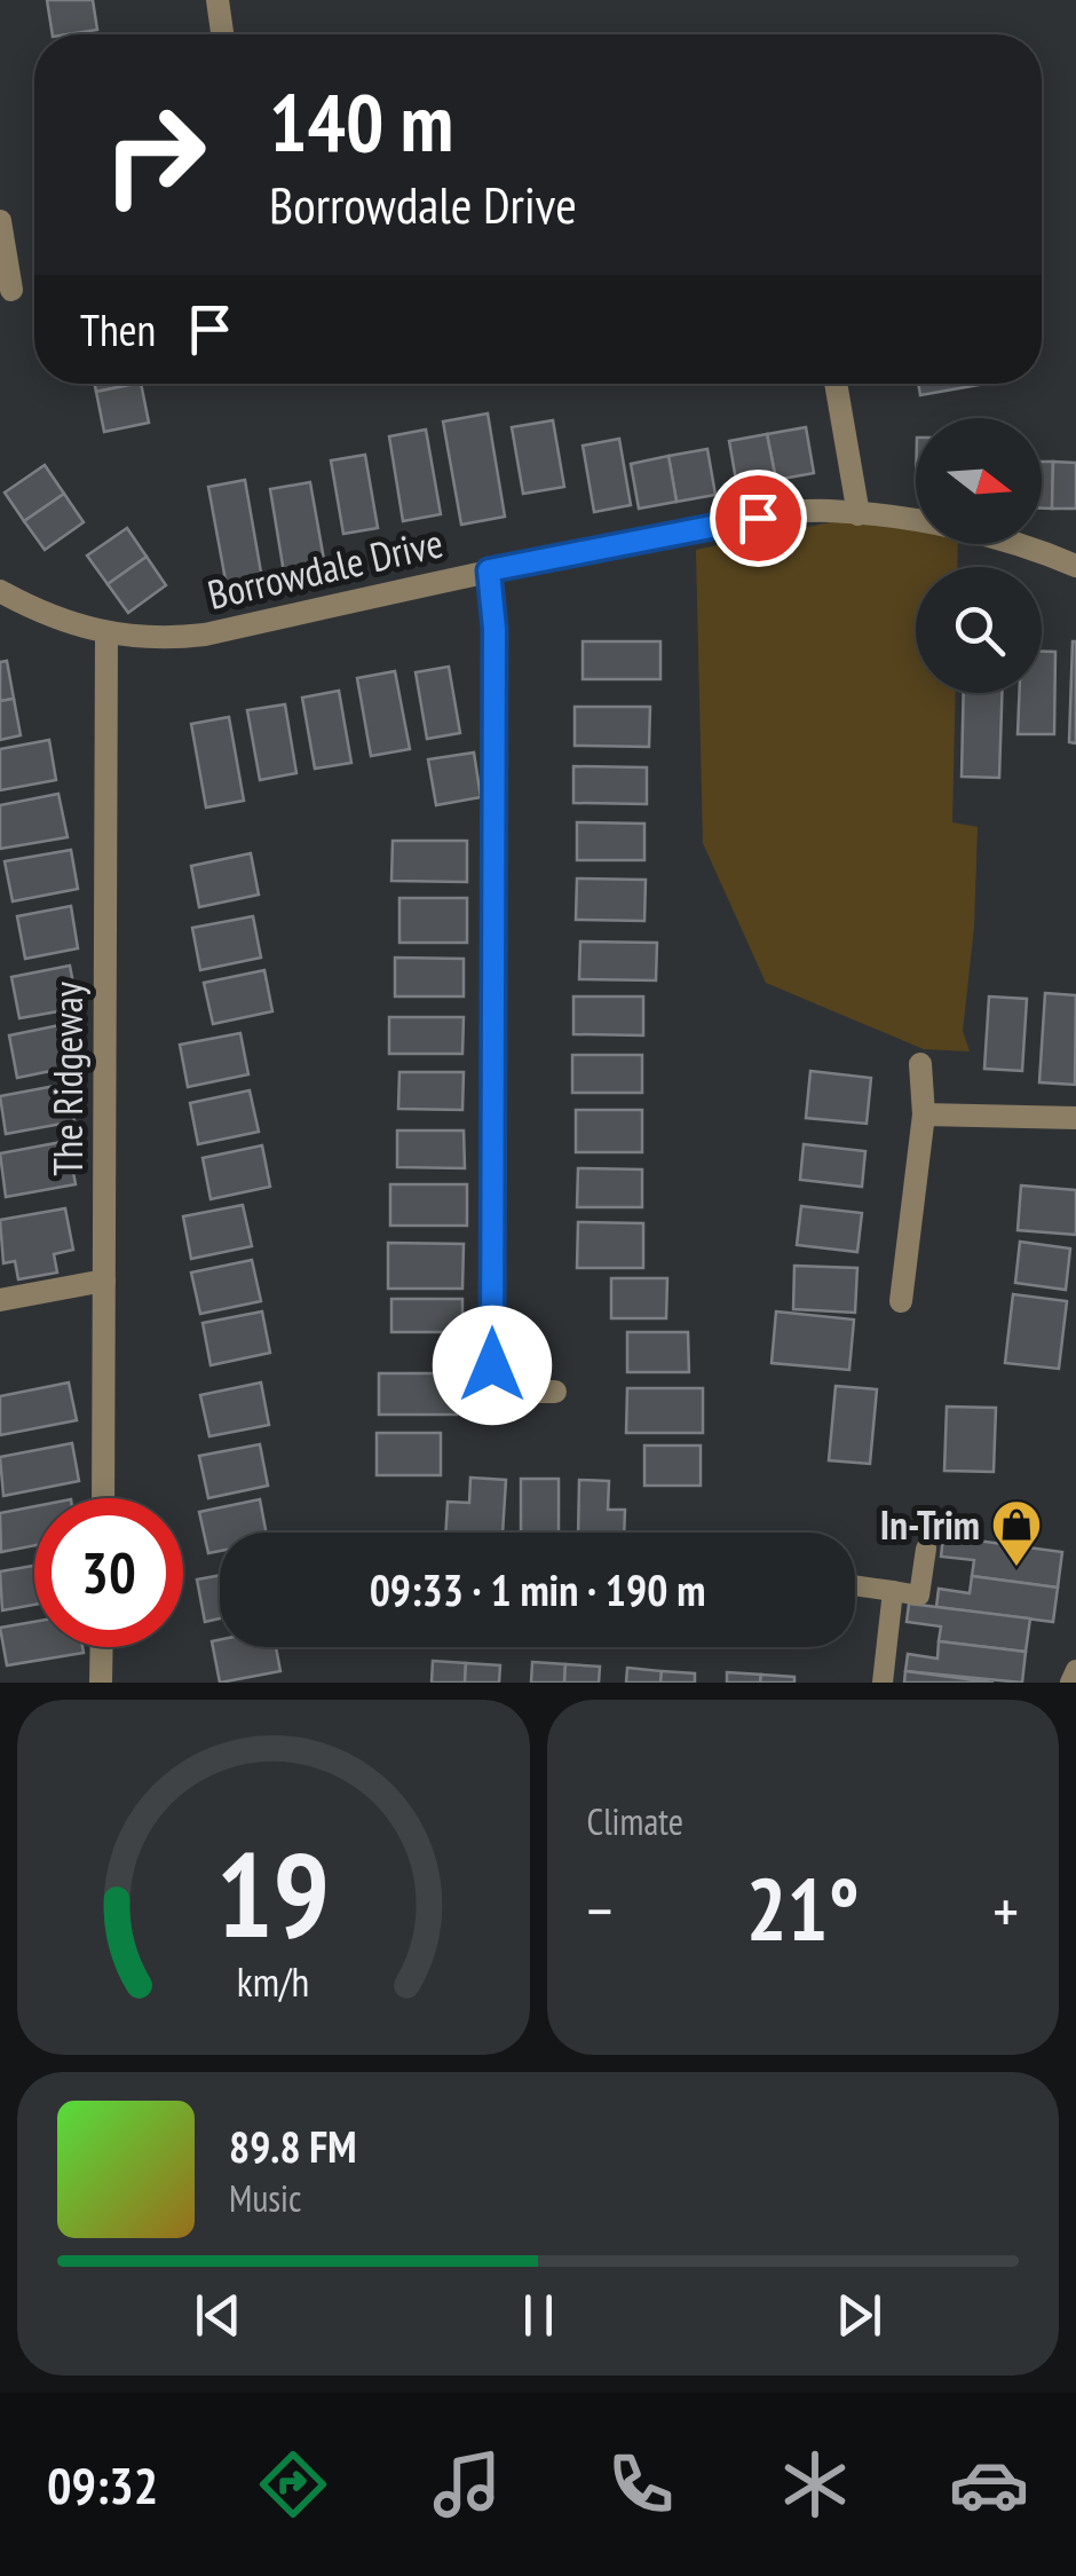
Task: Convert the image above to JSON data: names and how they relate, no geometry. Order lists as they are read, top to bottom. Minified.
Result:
{"streets":{"street":["Borrowdale Drive","The Ridgeway"]},"crossings":[["Borrowdale Drive","The Ridgeway"]],"places":{"shop":["In-Trim"]},"north":"right","page":{"turn":["140 m","Borrowdale Drive"],"then":"Then","limit":"30","trip":"09:33 · 1 min · 190 m","tile":"Climate","heat":["−","21°","+"],"song":["89.8 FM","Music"],"tabs":"09:32","gauge":["19","km/h"]}}
